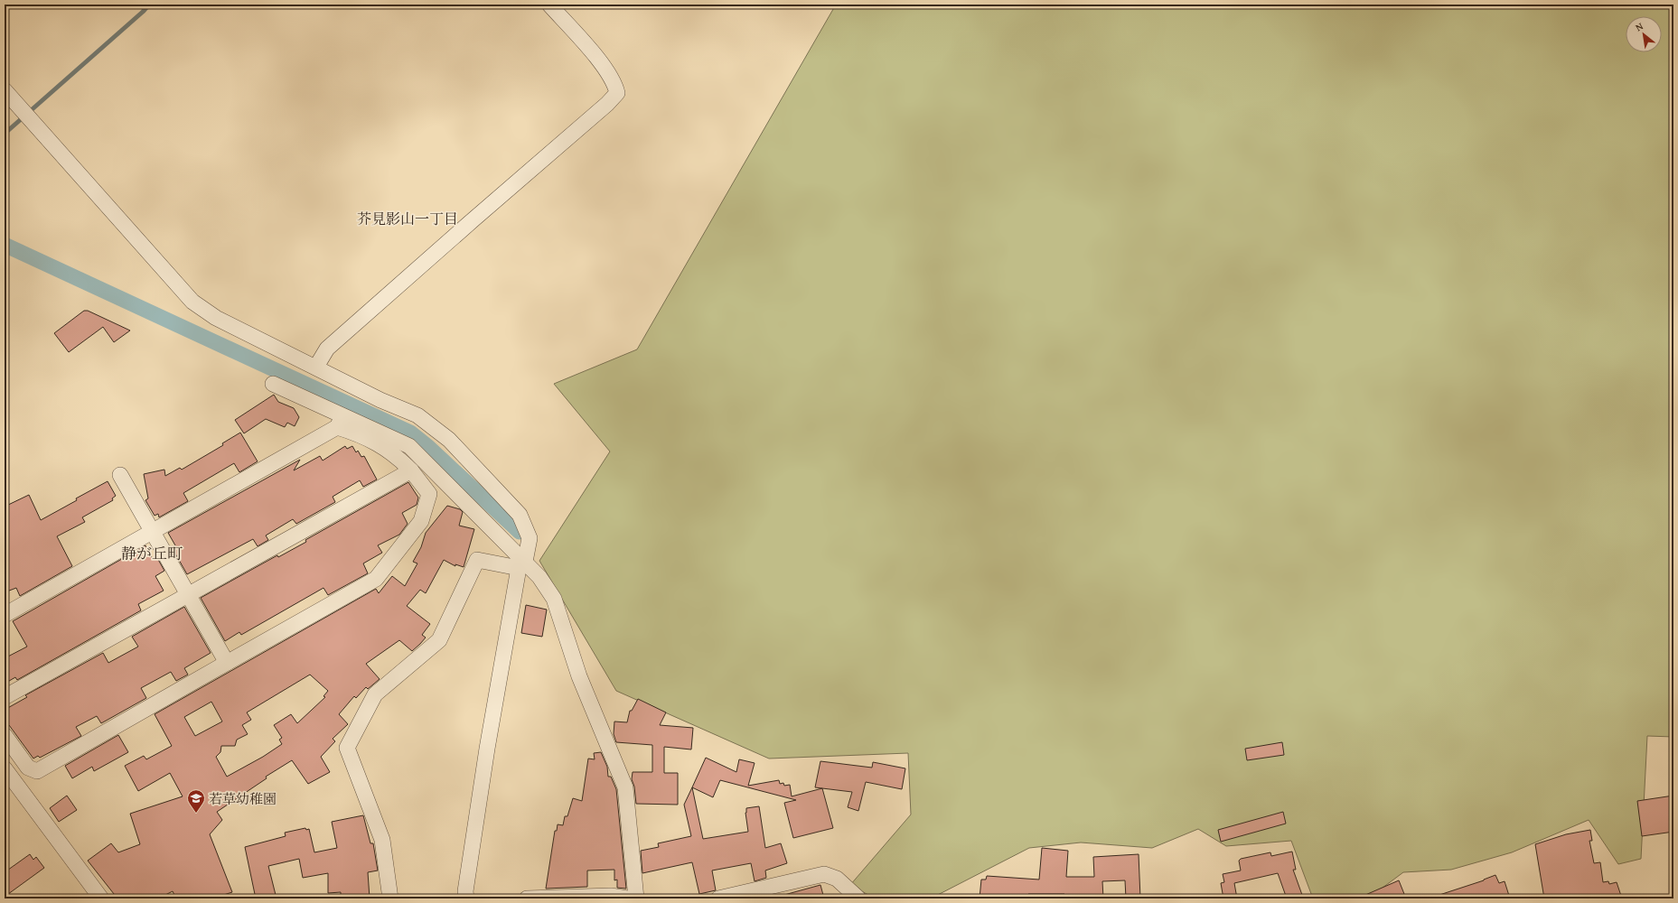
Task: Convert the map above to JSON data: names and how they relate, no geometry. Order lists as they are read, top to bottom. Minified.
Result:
{"districts":["芥見影山一丁目","静が丘町"],"places":{"school or university":["若草幼稚園"]},"north":"top left"}
